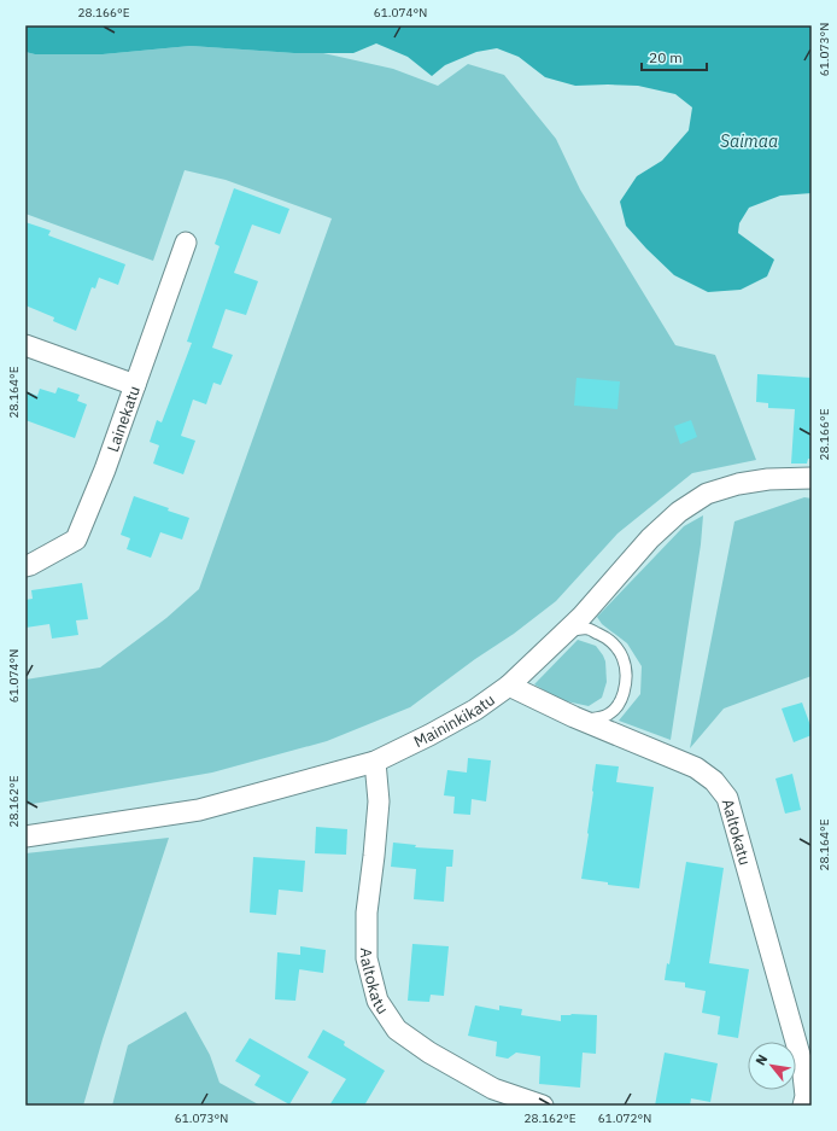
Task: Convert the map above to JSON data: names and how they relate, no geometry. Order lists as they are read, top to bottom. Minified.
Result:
{"streets":{"street":["Lainekatu","Maininkikatu","Aaltokatu"]},"crossings":[["Maininkikatu","Aaltokatu"]],"water":["Saimaa"],"scale_bar":"20 m","north":"top left","coordinates":["28.166°E","61.074°N","61.073°N","28.164°E","28.162°E","61.072°N"]}
